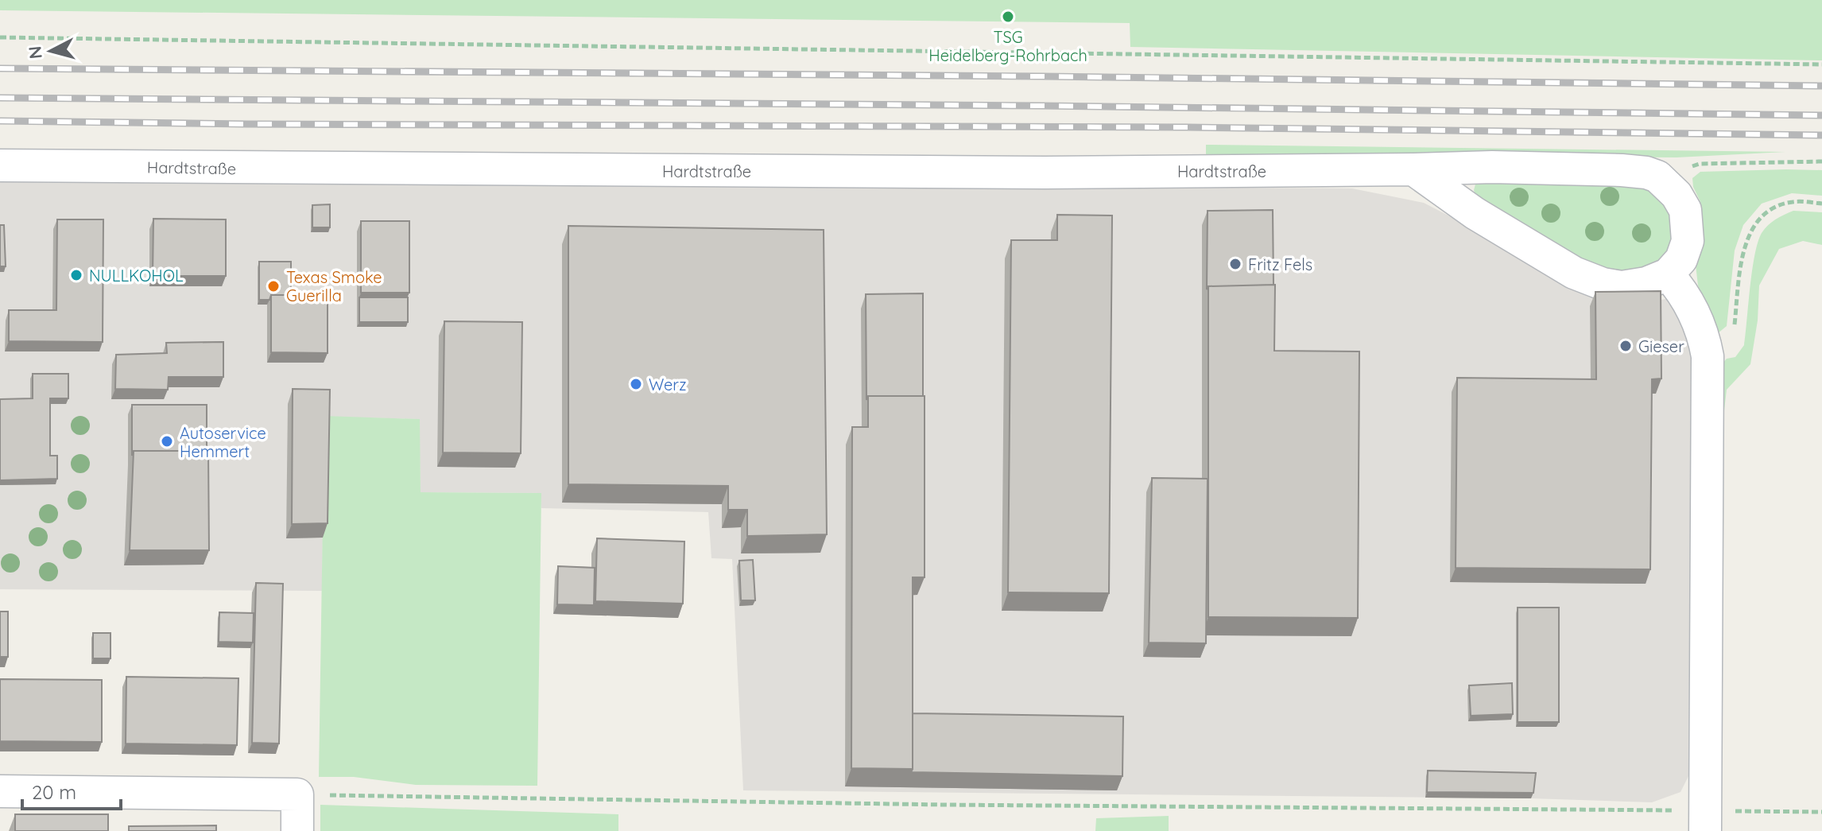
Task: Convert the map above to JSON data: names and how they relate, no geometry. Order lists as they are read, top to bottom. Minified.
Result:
{"streets":{"street":["Hardtstraße"]},"places":["TSG Heidelberg-Rohrbach","Fritz Fels","NULLKOHOL","Texas Smoke Guerilla","Gieser","Werz","Autoservice Hemmert"],"scale_bar":"20 m","north":"left"}
